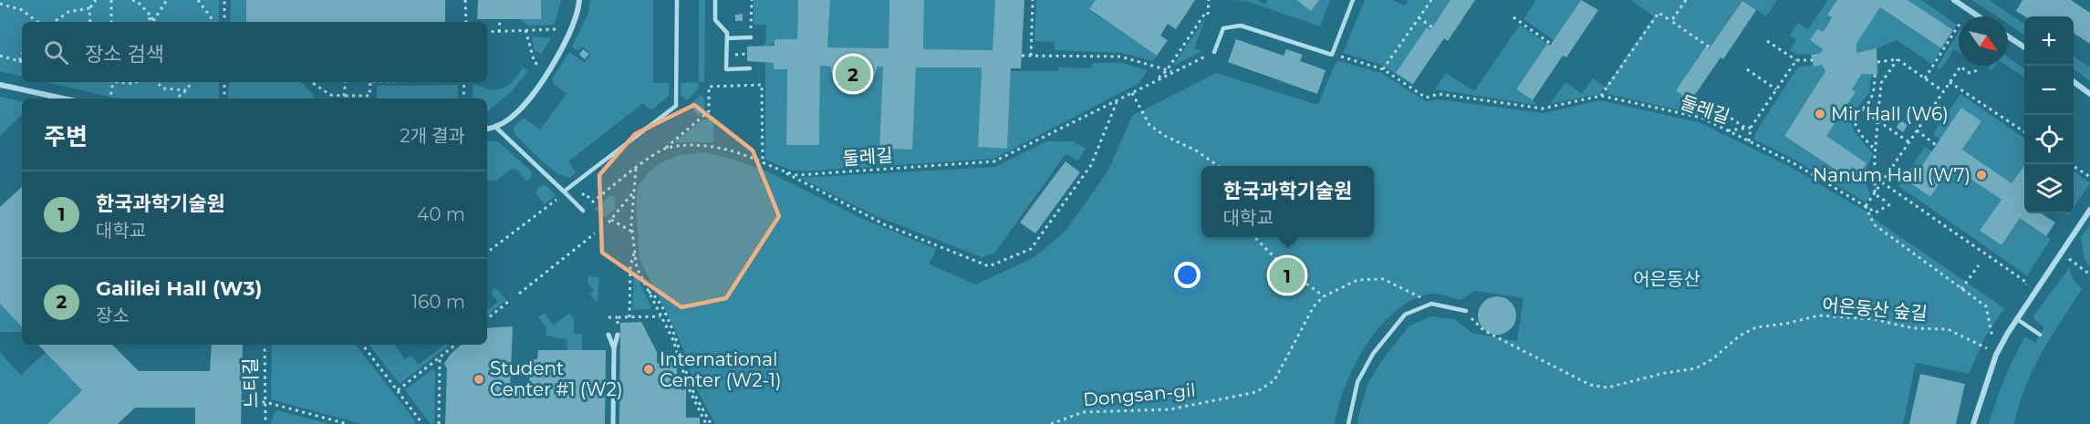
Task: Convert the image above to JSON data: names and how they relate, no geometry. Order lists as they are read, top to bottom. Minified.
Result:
{"streets":{"path":["둘레길","어은동산 숲길","느티길","Dongsan-gil"]},"parks":["어은동산"],"places":["Mir Hall (W6)","Nanum Hall (W7)","International Center (W2-1)","Student Center #1 (W2)"],"north":"bottom right","page":{"map_buttons":["+","−"],"search":"장소 검색","pins":["2","1"],"heading":["주변","2개 결과"],"popup":["한국과학기술원","대학교"],"list":[{"mark":"1","name":"한국과학기술원","note":"대학교","value":"40 m"},{"mark":"2","name":"Galilei Hall (W3)","note":"장소","value":"160 m"}]}}
